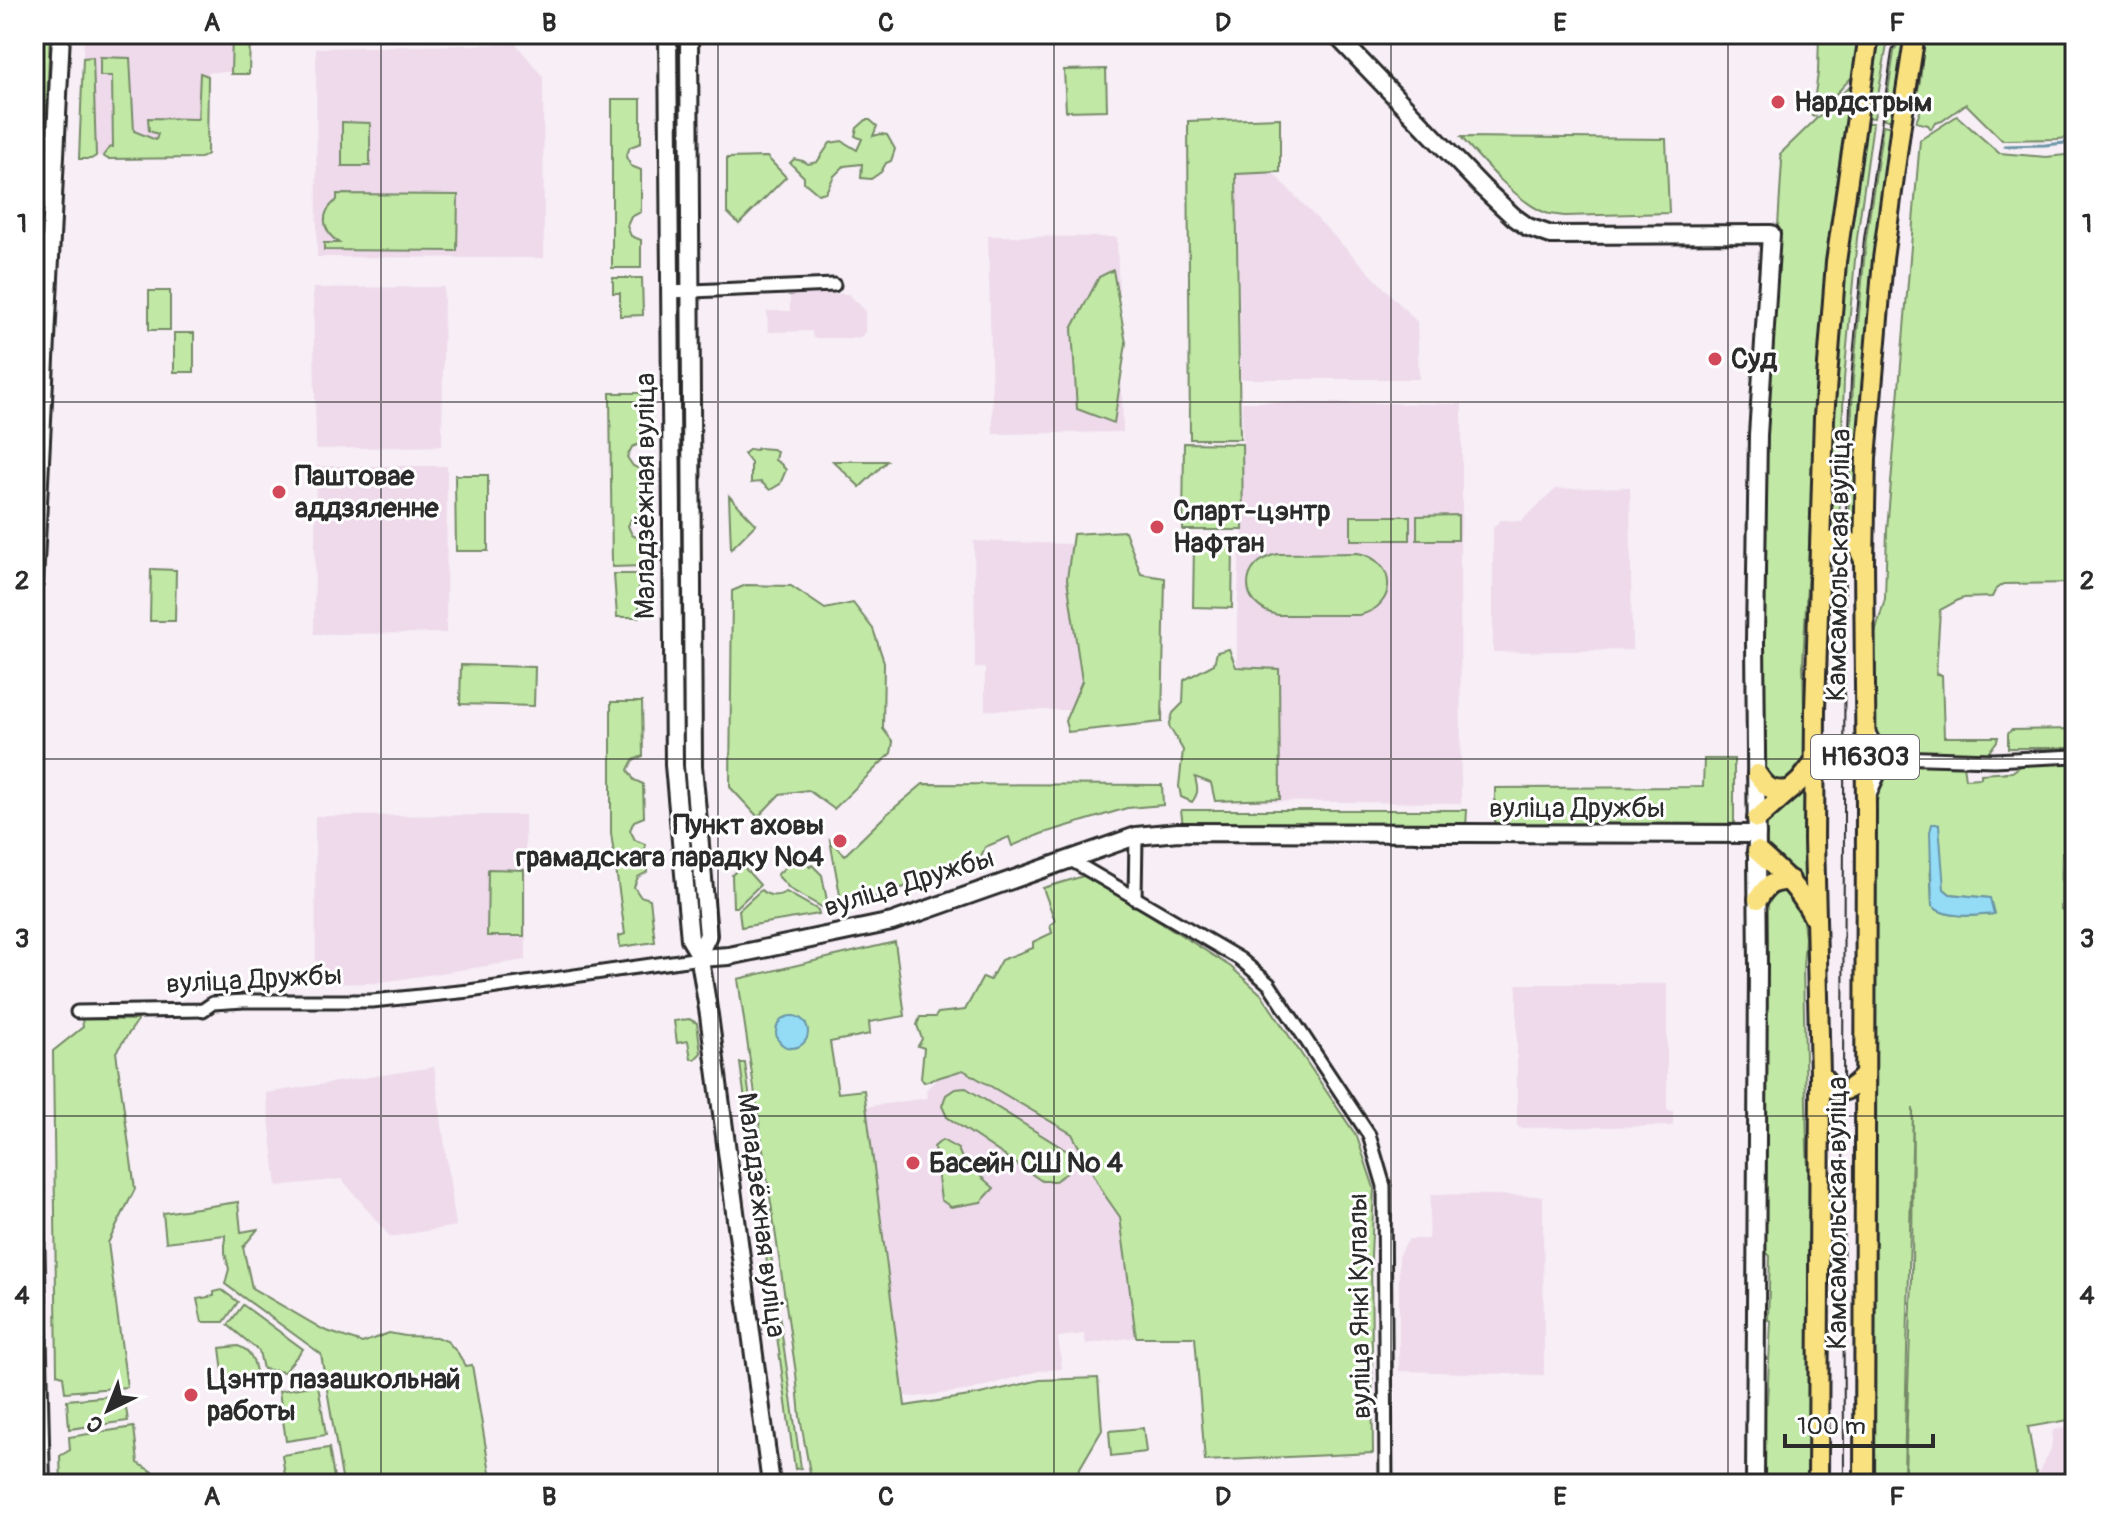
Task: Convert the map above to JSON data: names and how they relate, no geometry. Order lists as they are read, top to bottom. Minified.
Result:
{"streets":{"main road":["Камсамольская вуліца","Н16303"],"street":["Маладзёжная вуліца","вуліца Дружбы","вуліца Янкі Купалы"]},"crossings":[["Маладзёжная вуліца","вуліца Дружбы"],["вуліца Дружбы","вуліца Янкі Купалы"]],"places":["Нардстрым","Суд","Паштовае аддзяленне","Спарт-цэнтр Нафтан","Пункт аховы грамадскага парадку №4","Басейн СШ № 4","Цэнтр пазашкольнай работы"],"scale_bar":"100 m","north":"bottom left","grid":{"columns":["A","B","C","D","E","F"],"rows":["1","2","3","4"]}}
